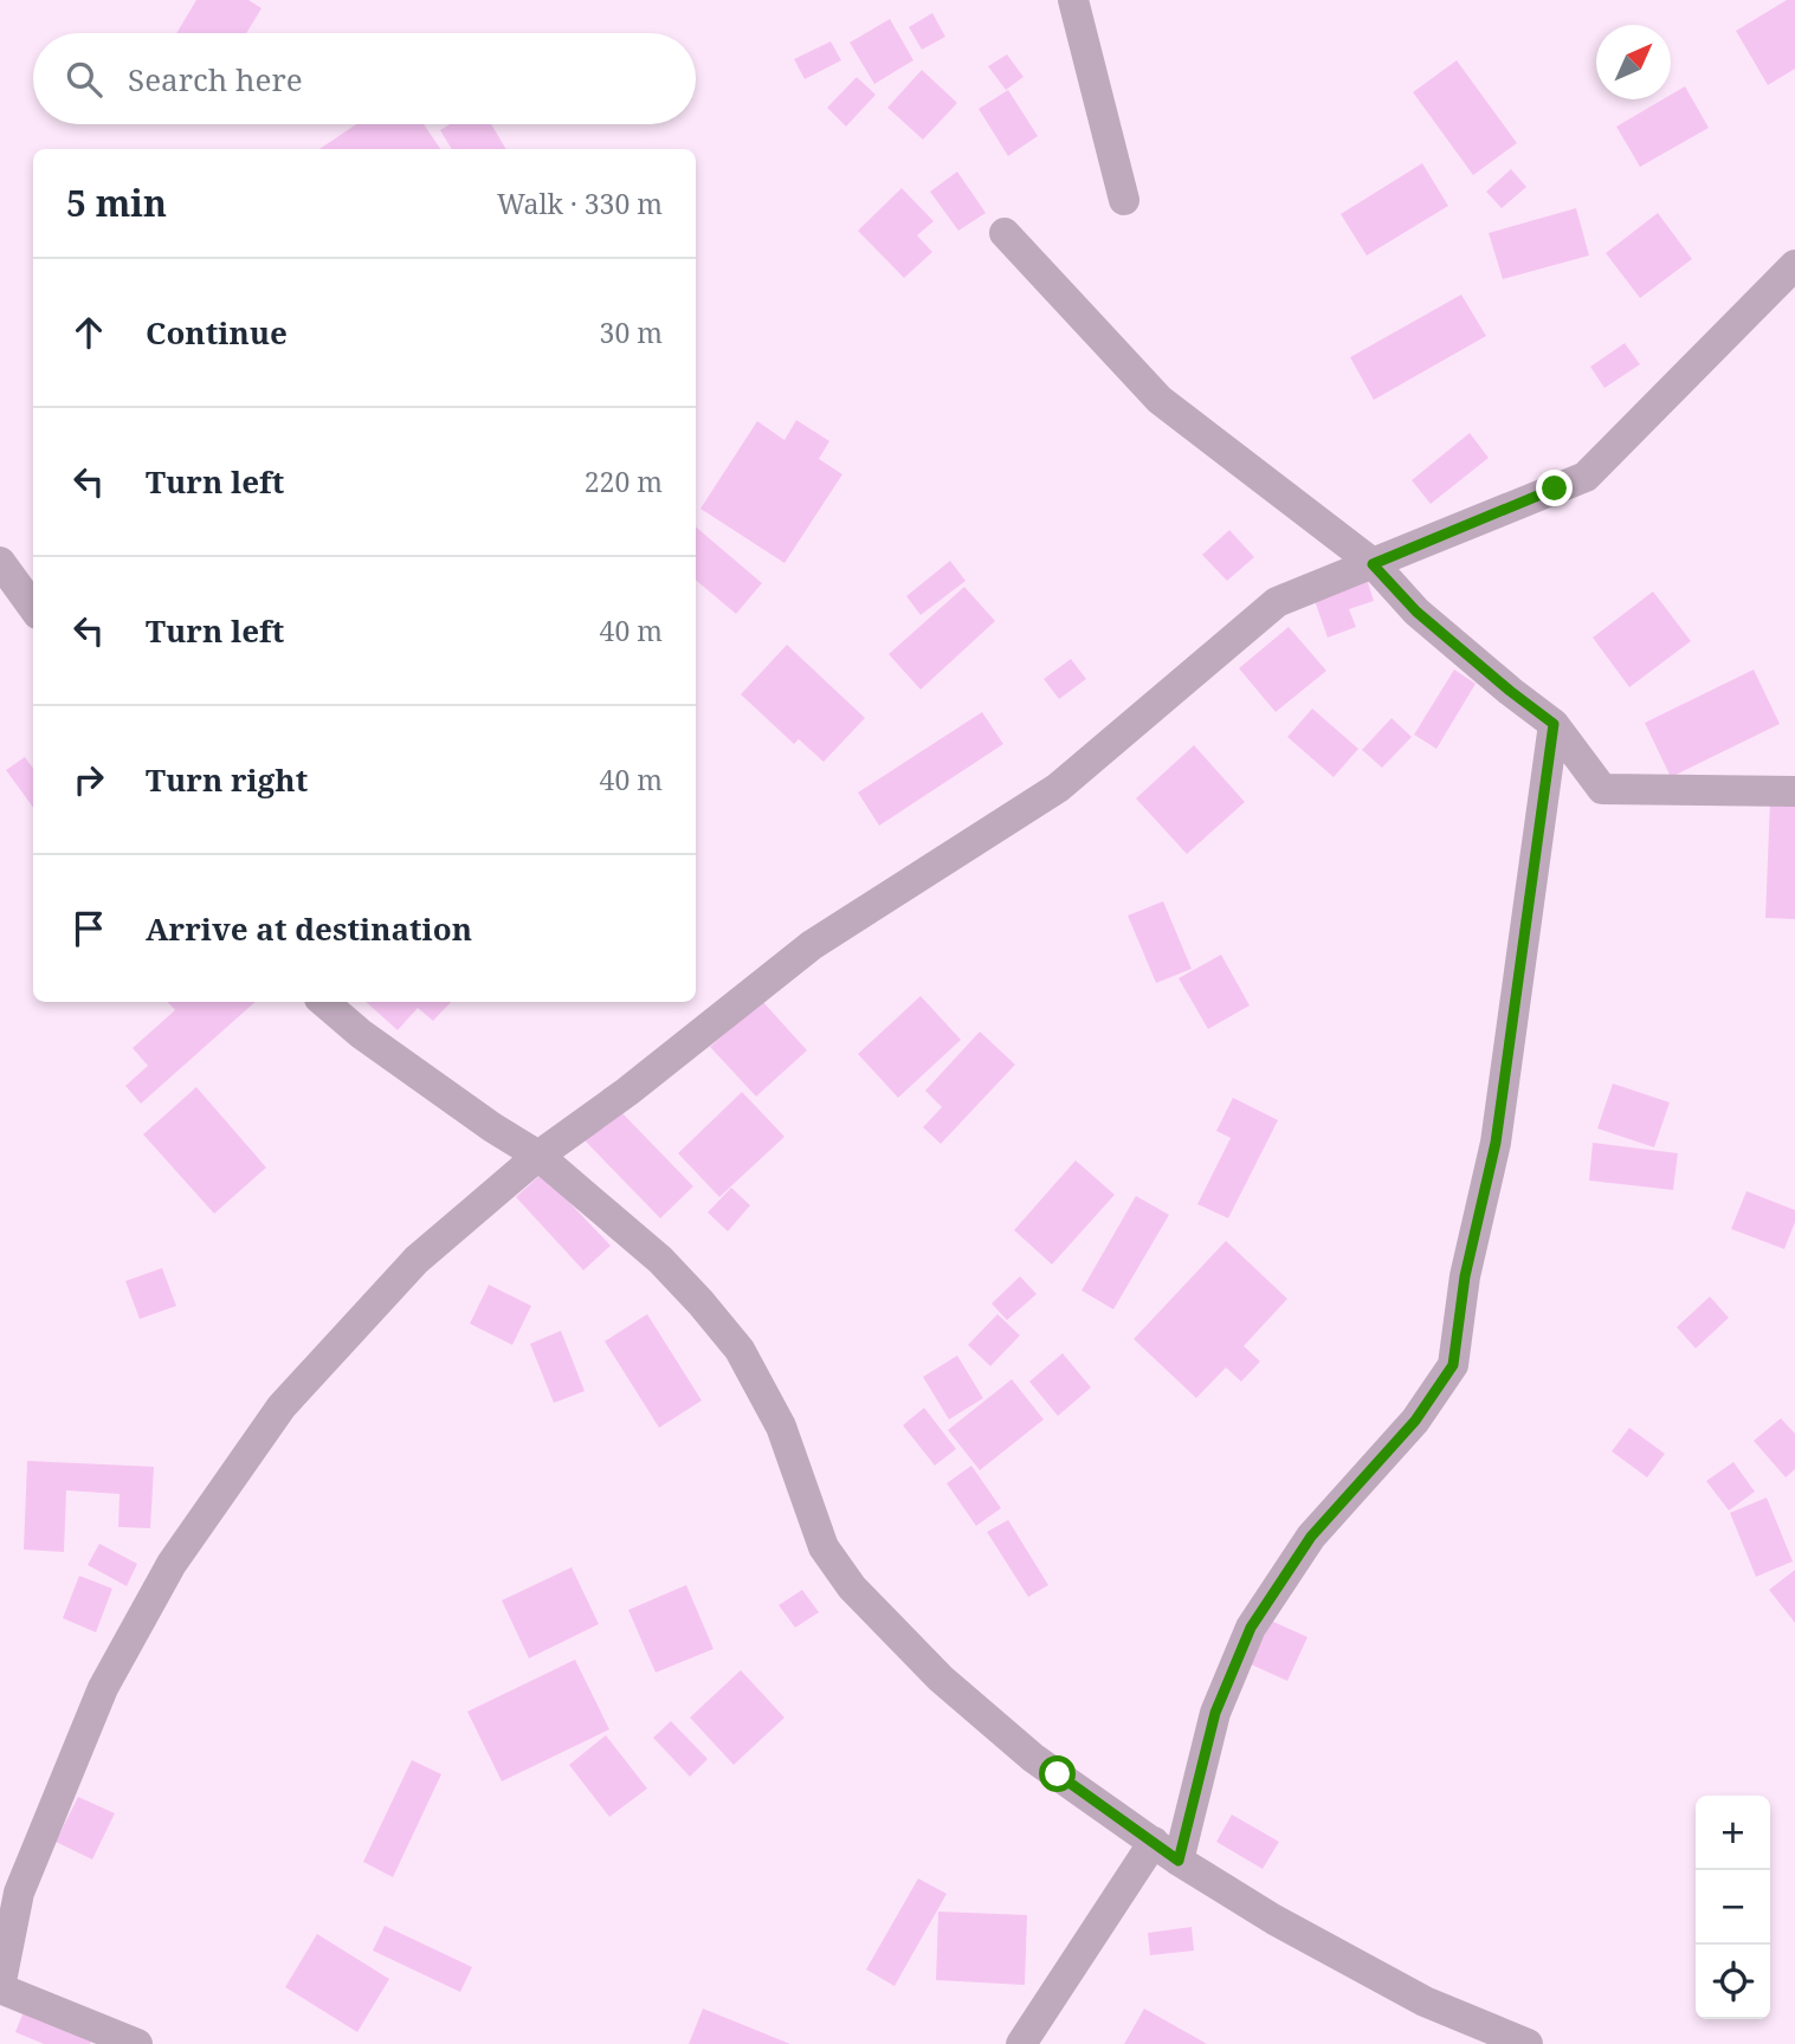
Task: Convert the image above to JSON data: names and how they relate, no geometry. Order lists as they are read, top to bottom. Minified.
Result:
{"north":"top right","page":{"search":"Search here","heading":["5 min","Walk · 330 m"],"list":[["Continue","30 m"],["Turn left","220 m"],["Turn left","40 m"],["Turn right","40 m"],"Arrive at destination"],"map_buttons":["+","−"]}}
